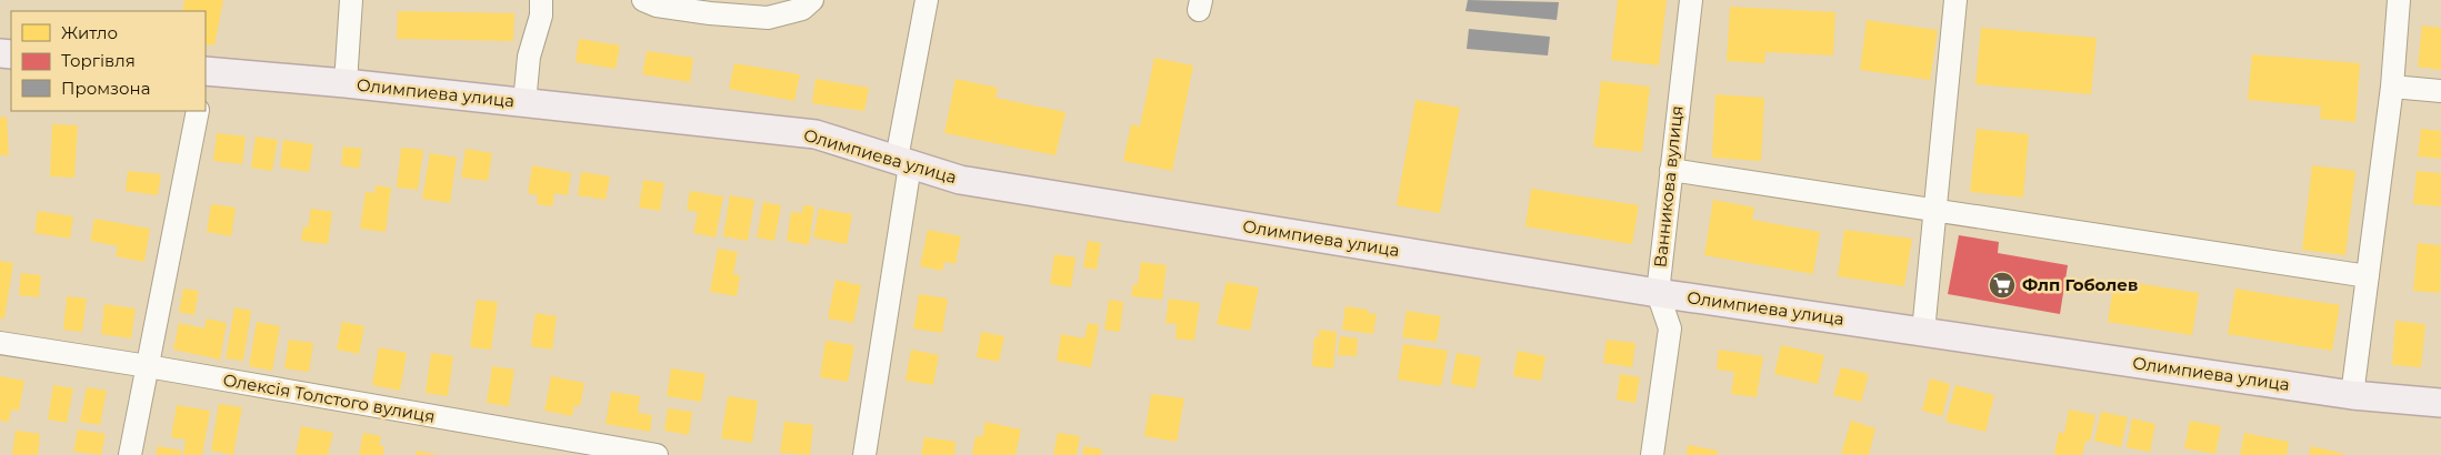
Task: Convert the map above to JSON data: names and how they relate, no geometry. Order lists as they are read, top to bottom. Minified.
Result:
{"streets":{"main road":["Олимпиева улица"],"street":["Ванникова вулиця","Олексія Толстого вулиця"]},"crossings":[["Олимпиева улица","Ванникова вулиця"]],"places":{"supermarket":["Флп Гоболев"]},"legend":["Житло","Торгівля","Промзона"]}
